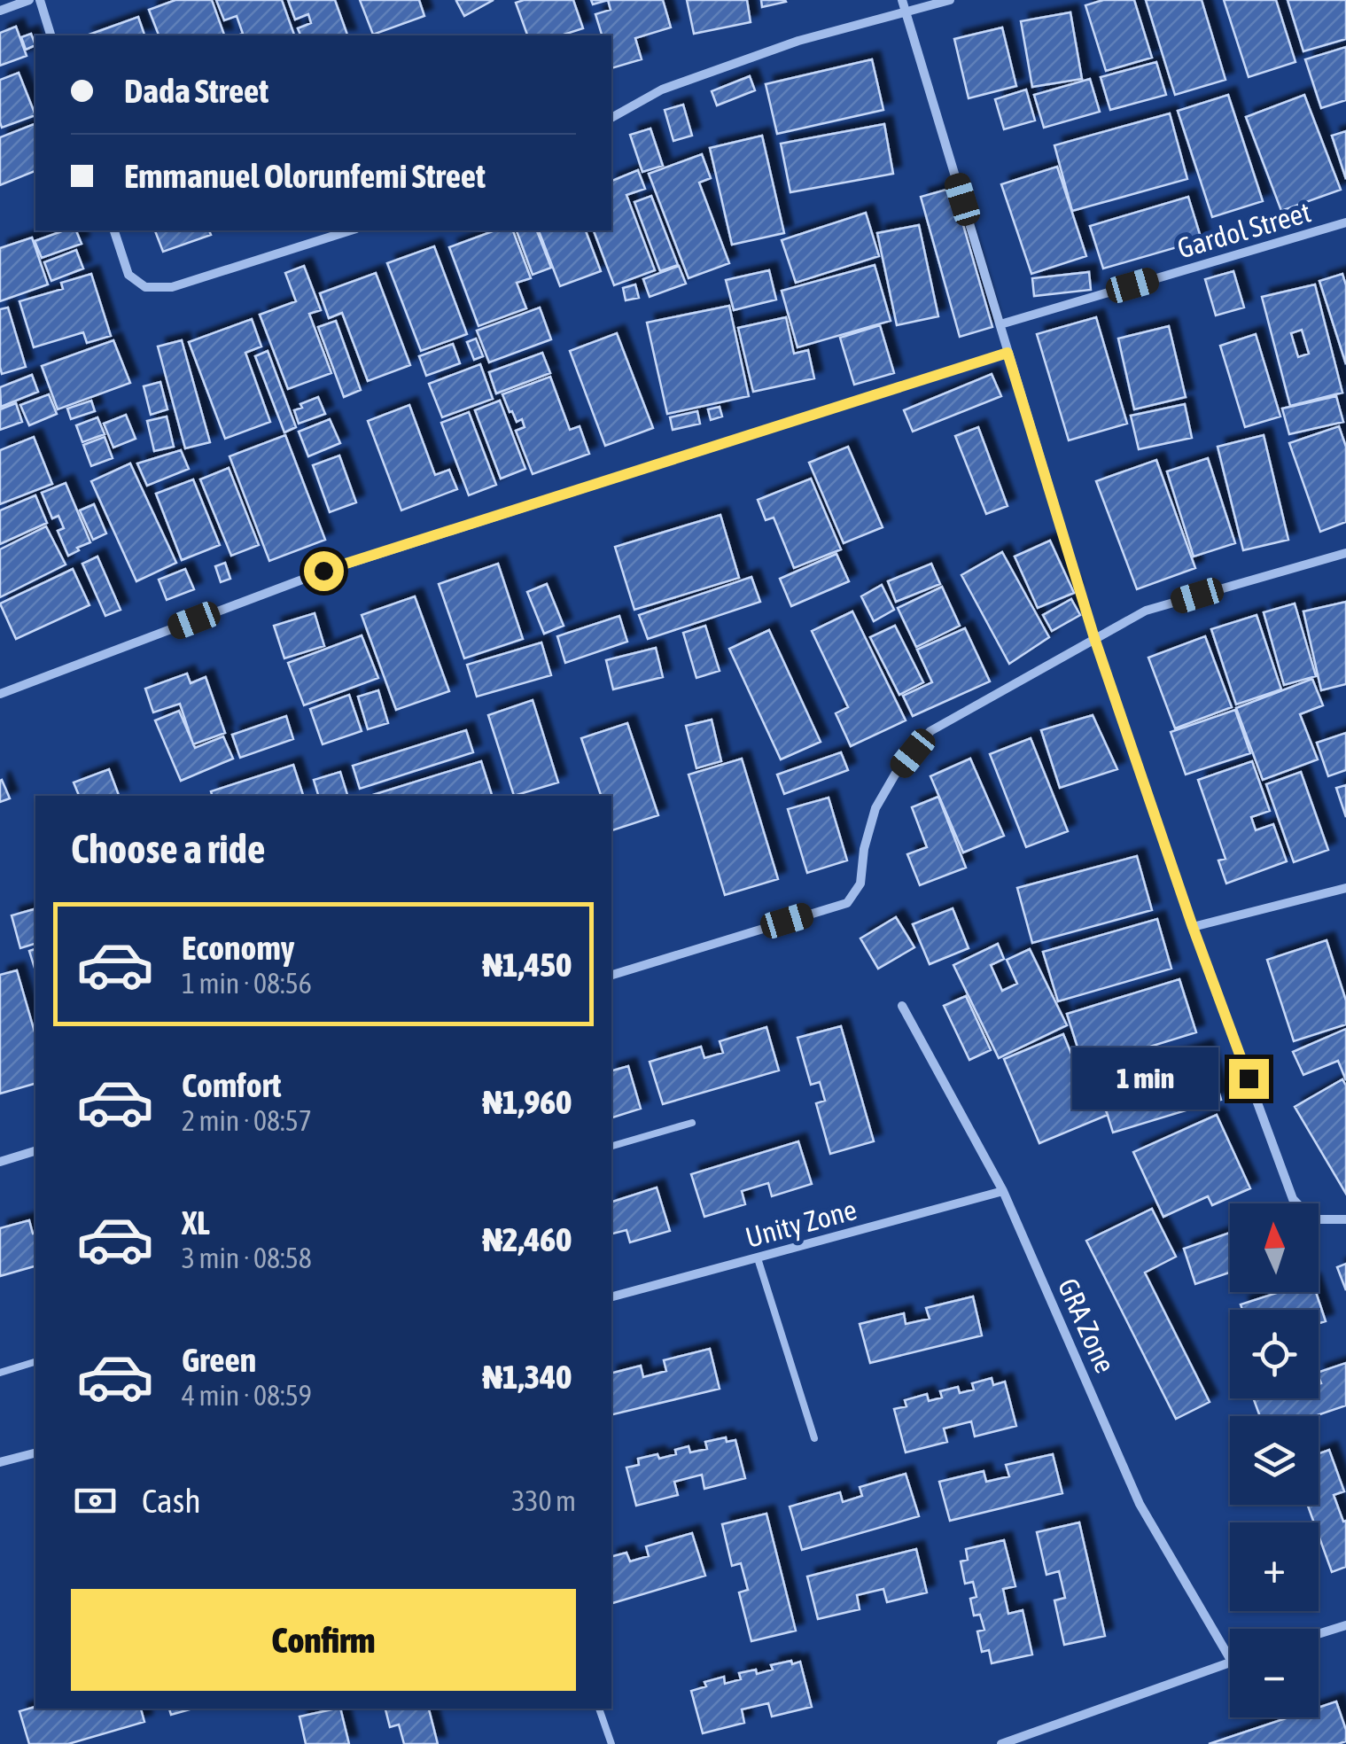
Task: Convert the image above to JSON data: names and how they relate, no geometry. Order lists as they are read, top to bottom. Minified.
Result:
{"streets":{"street":["Gardol Street","Unity Zone","GRA Zone"]},"crossings":[["Unity Zone","GRA Zone"]],"north":"top","page":{"banner":["Dada Street","Emmanuel Olorunfemi Street"],"heading":"Choose a ride","list":[{"name":"Economy","note":"1 min · 08:56","value":"₦1,450"},{"name":"Comfort","note":"2 min · 08:57","value":"₦1,960"},{"name":"XL","note":"3 min · 08:58","value":"₦2,460"},{"name":"Green","note":"4 min · 08:59","value":"₦1,340"}],"bubble":"1 min","map_buttons":["+","−"],"pay":["Cash","330 m"],"buttons":"Confirm"}}
